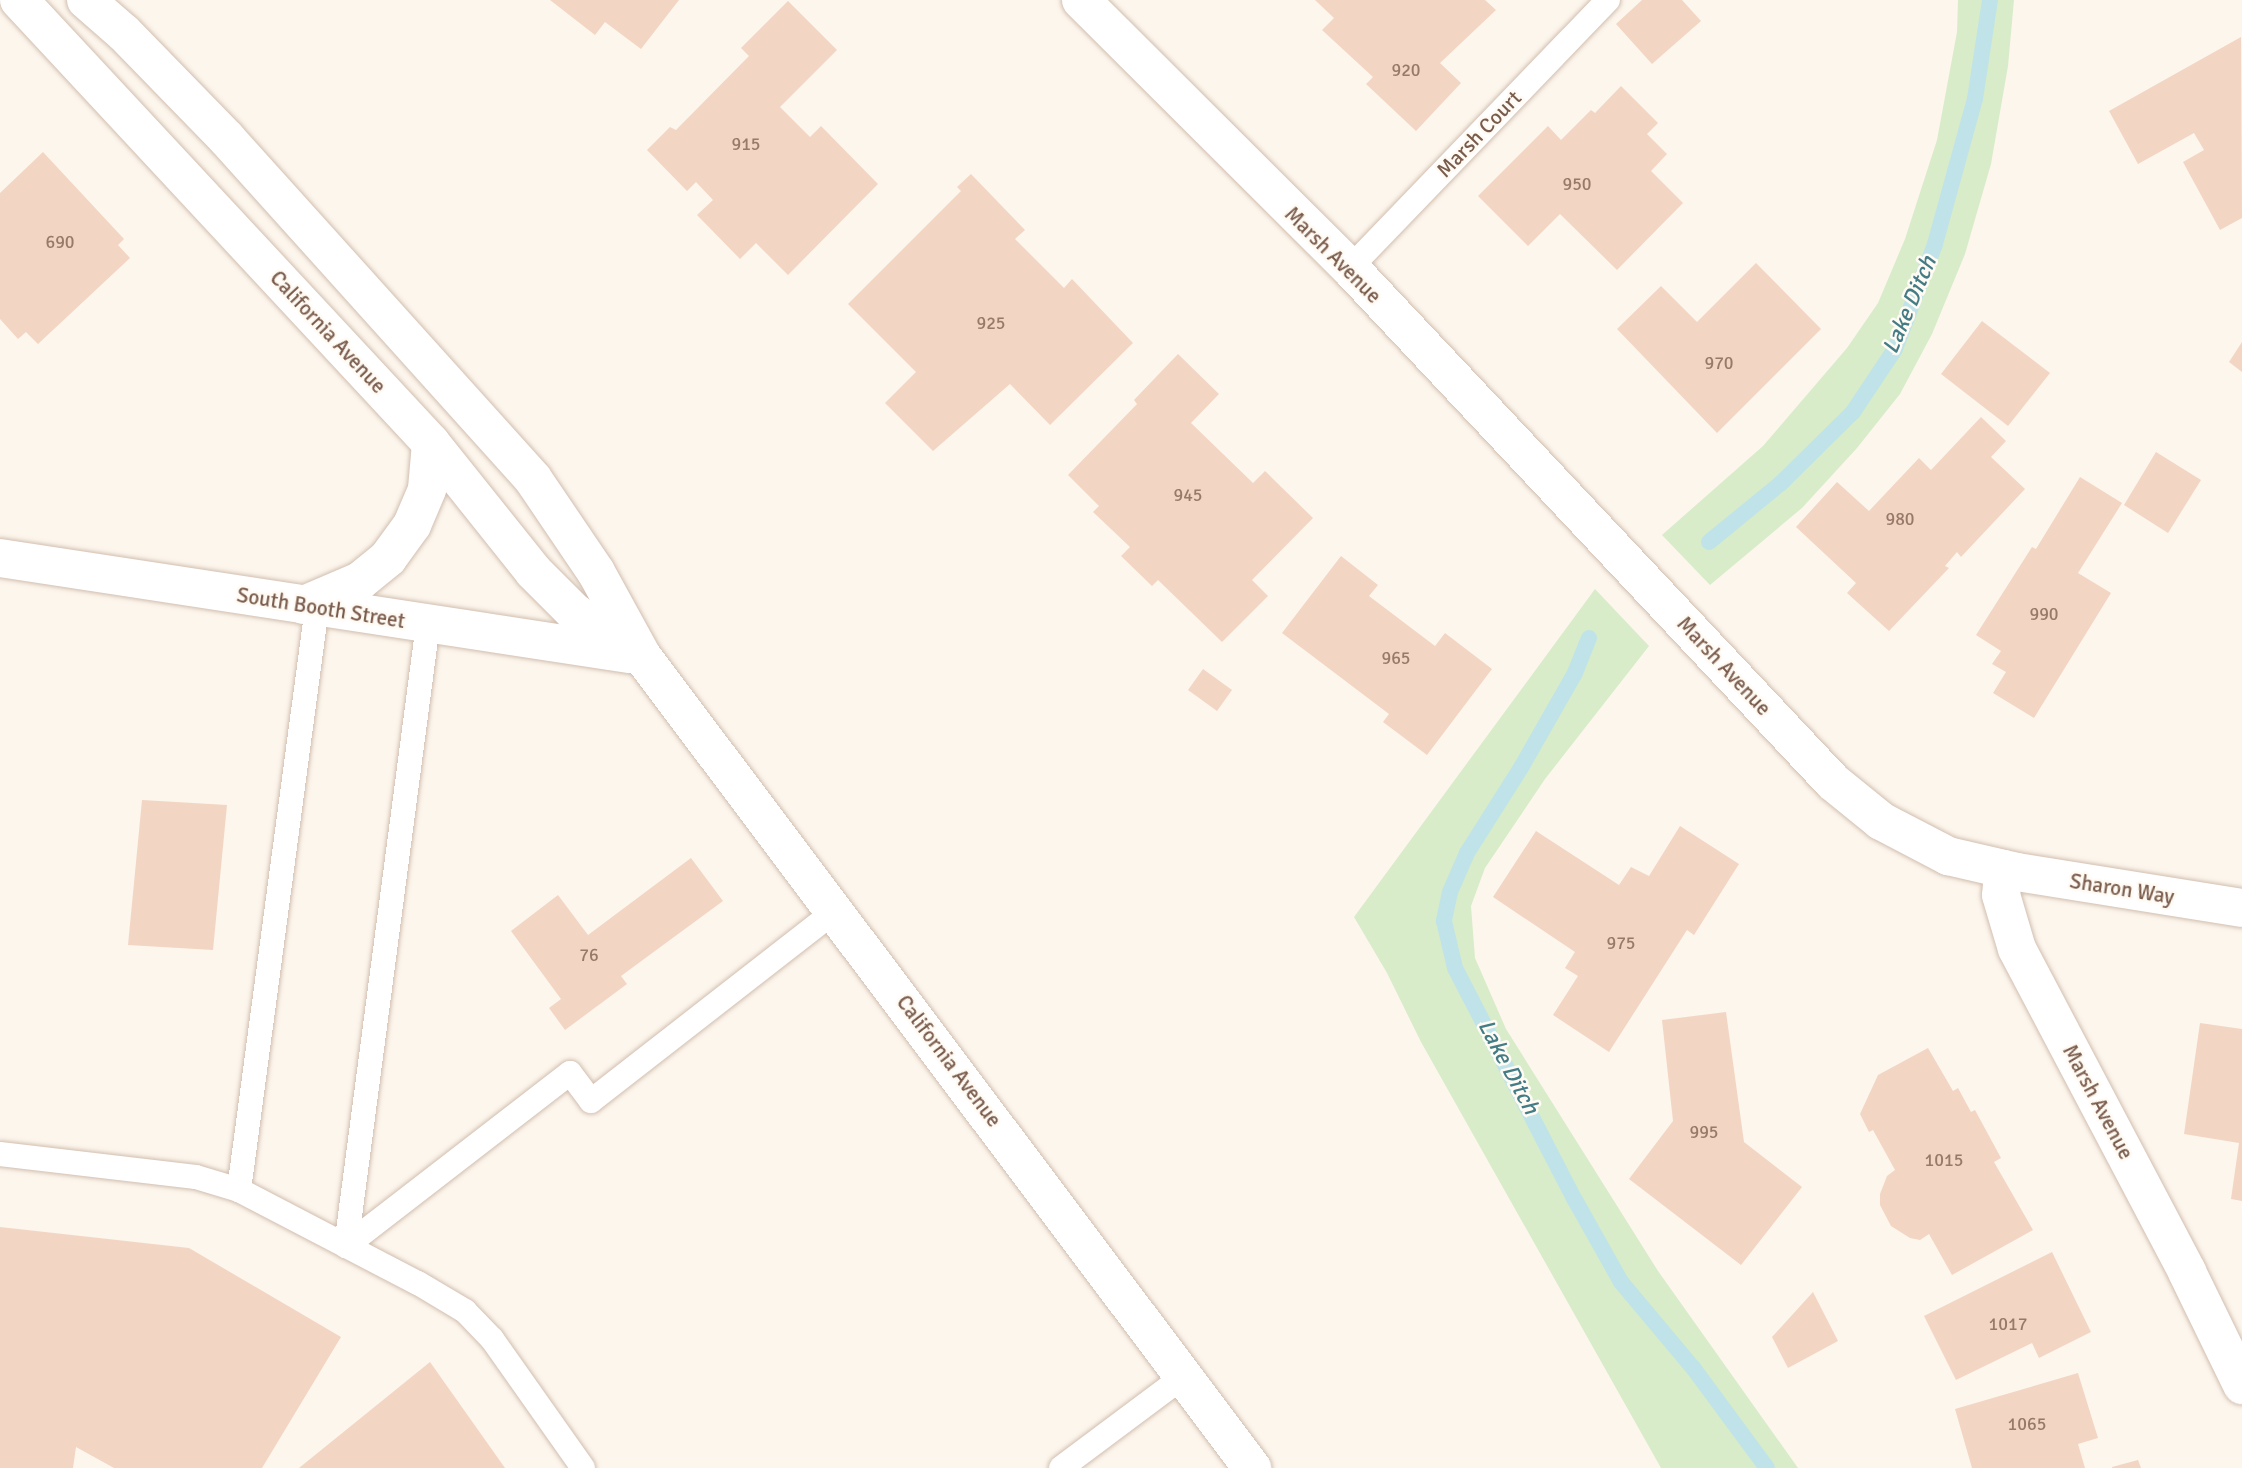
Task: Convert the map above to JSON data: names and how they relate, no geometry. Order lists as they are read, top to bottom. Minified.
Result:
{"streets":{"main road":["Marsh Avenue","California Avenue","South Booth Street","Sharon Way"],"lane":["Marsh Court"]},"crossings":[["Marsh Court","Marsh Avenue"],["Marsh Avenue","Sharon Way"],["California Avenue","South Booth Street"]],"water":["Lake Ditch"],"house_numbers":["920","915","950","690","925","970","945","980","990","965","975","76","995","1015","1017","1065"]}
